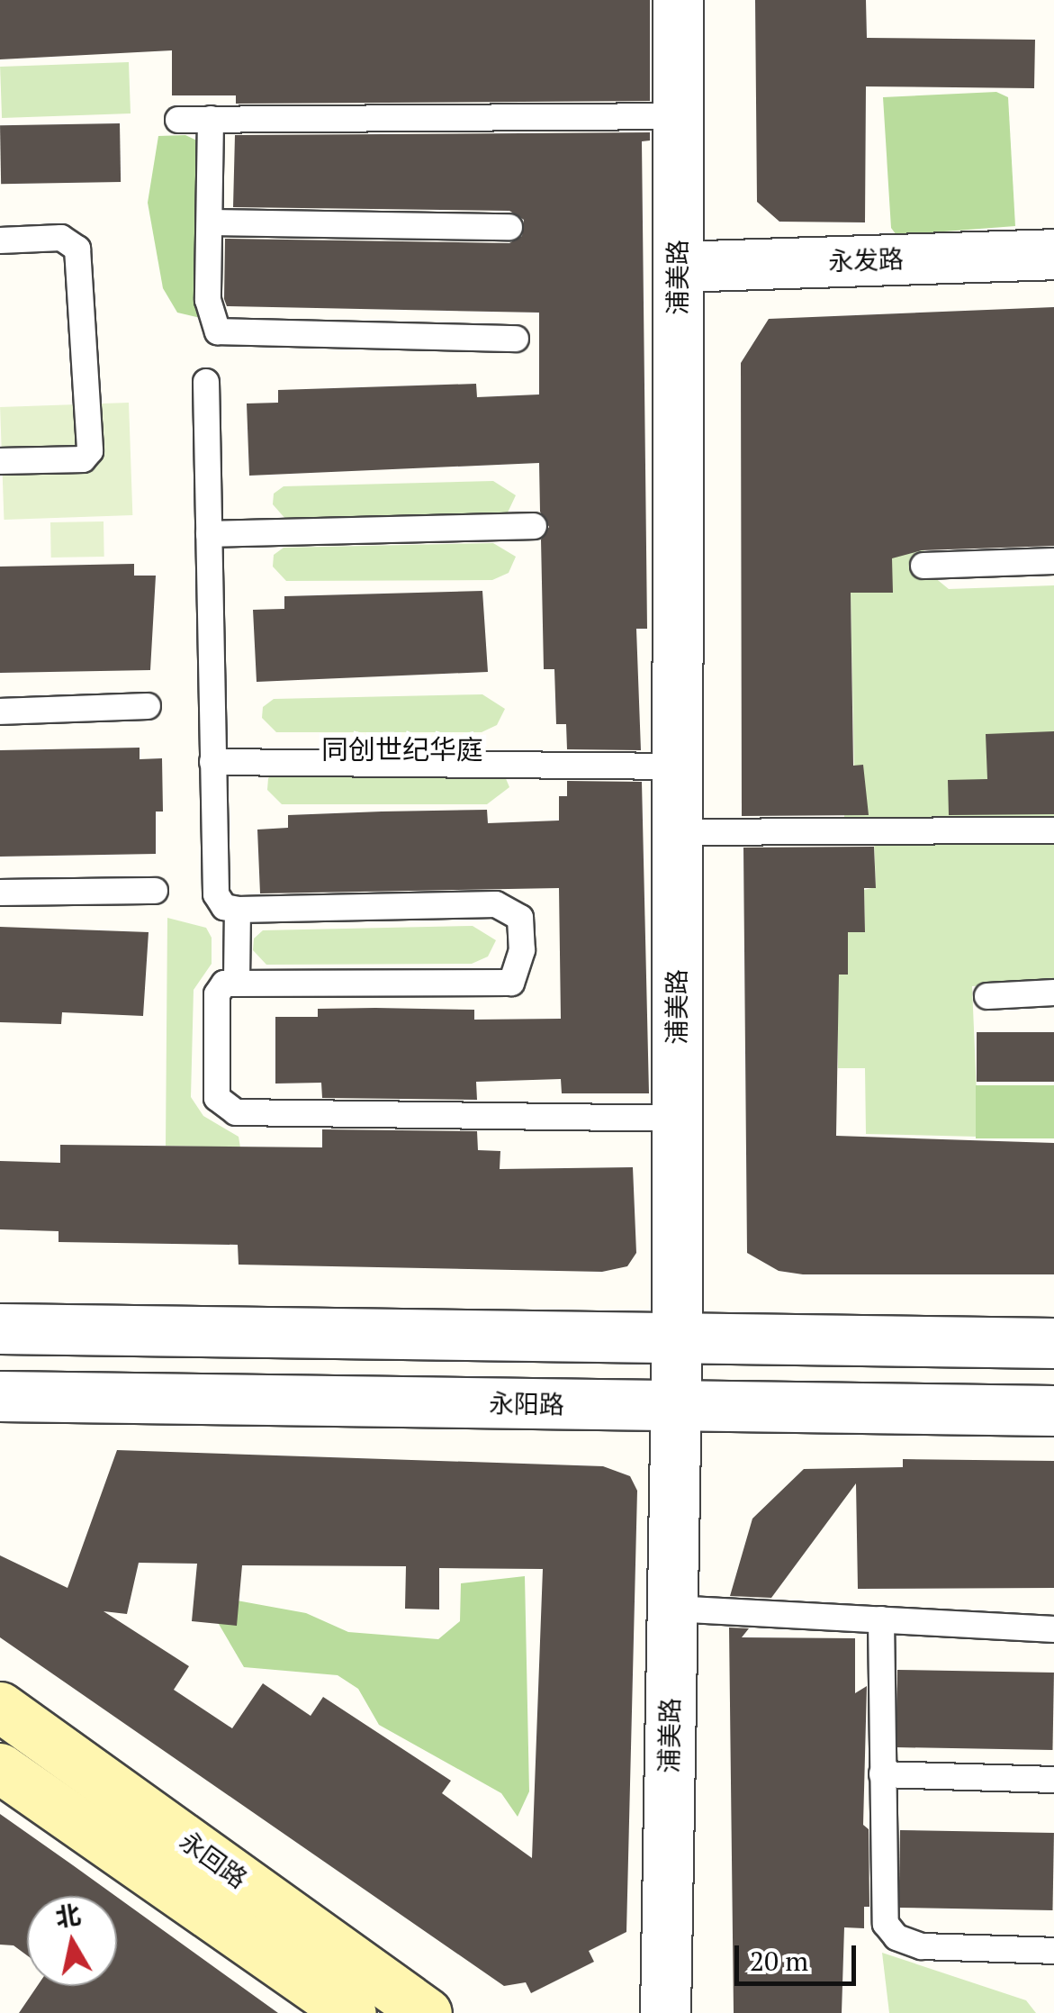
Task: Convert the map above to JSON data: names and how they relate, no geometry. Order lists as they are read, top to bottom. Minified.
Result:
{"streets":{"main road":["永回路"],"street":["永发路","浦美路","永阳路"]},"crossings":[["永发路","浦美路"],["浦美路","永阳路"]],"districts":["同创世纪华庭"],"scale_bar":"20 m","north":"top"}
